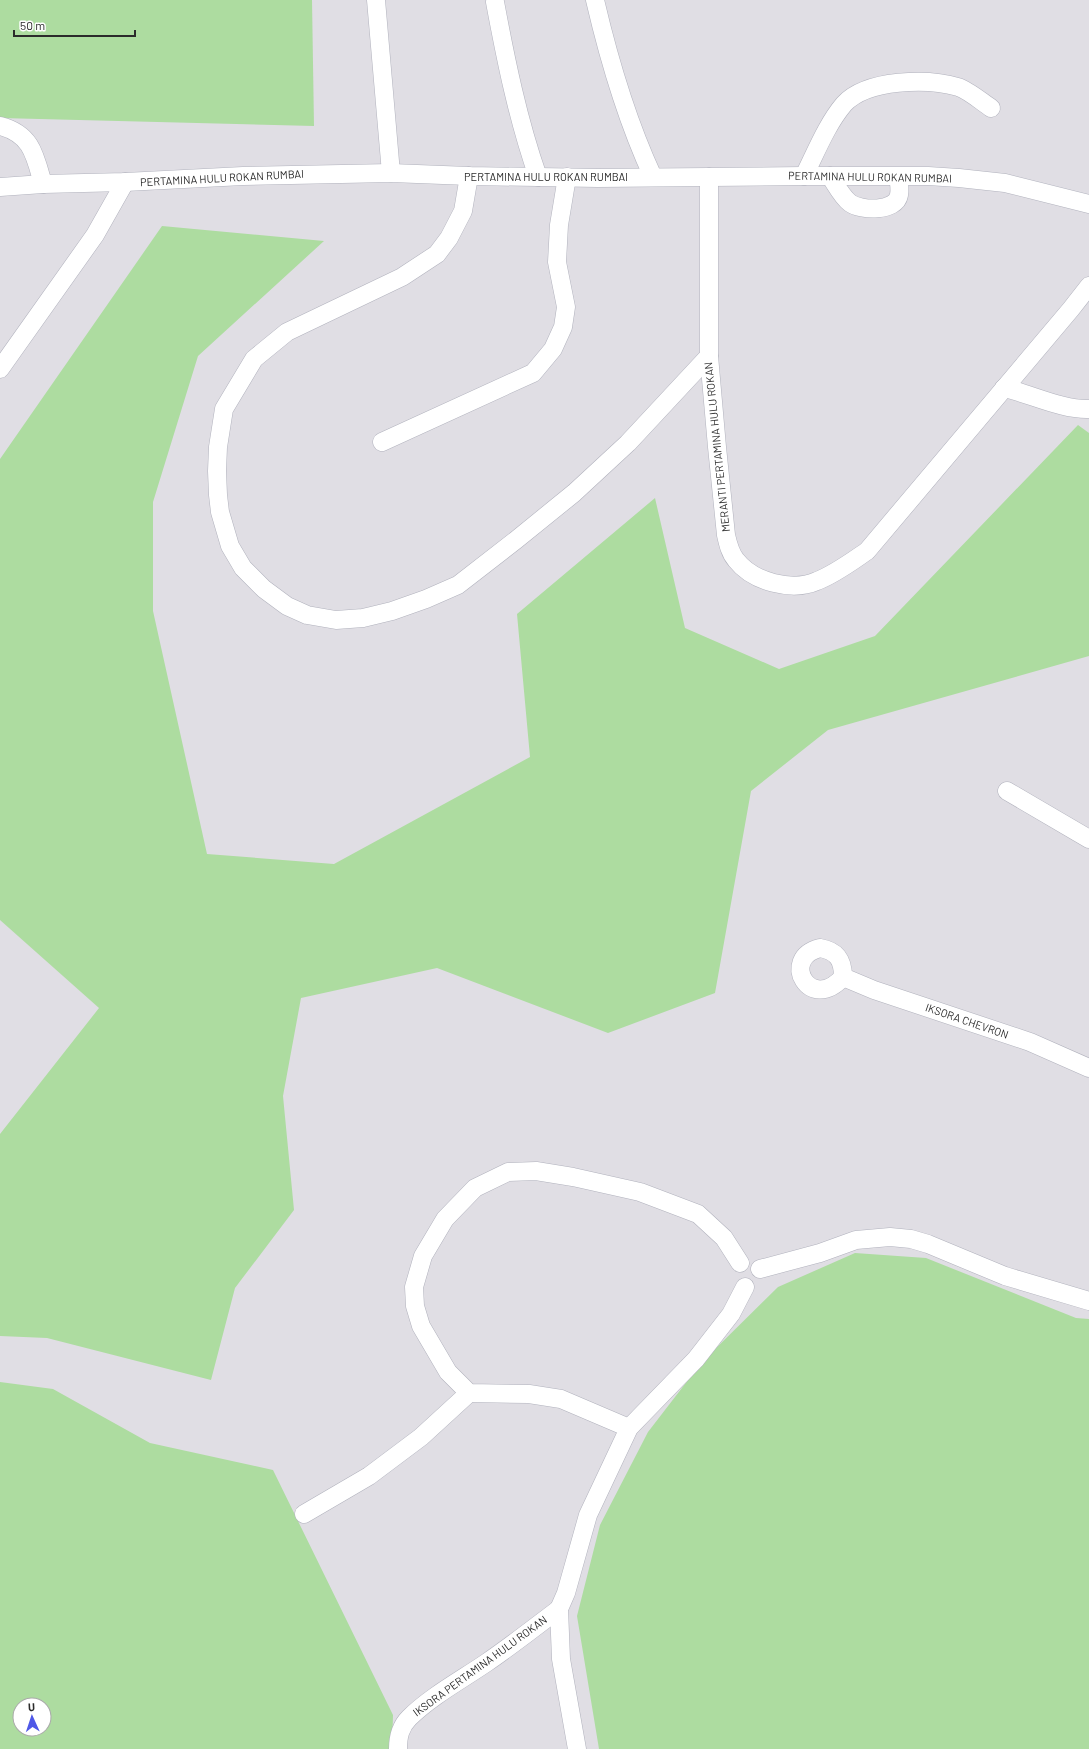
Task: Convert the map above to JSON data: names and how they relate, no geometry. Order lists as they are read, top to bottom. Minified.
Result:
{"streets":{"street":["PERTAMINA HULU ROKAN RUMBAI","MERANTI PERTAMINA HULU ROKAN","IKSORA CHEVRON","IKSORA PERTAMINA HULU ROKAN"]},"crossings":[["PERTAMINA HULU ROKAN RUMBAI","MERANTI PERTAMINA HULU ROKAN"]],"scale_bar":"50 m","north":"top"}
